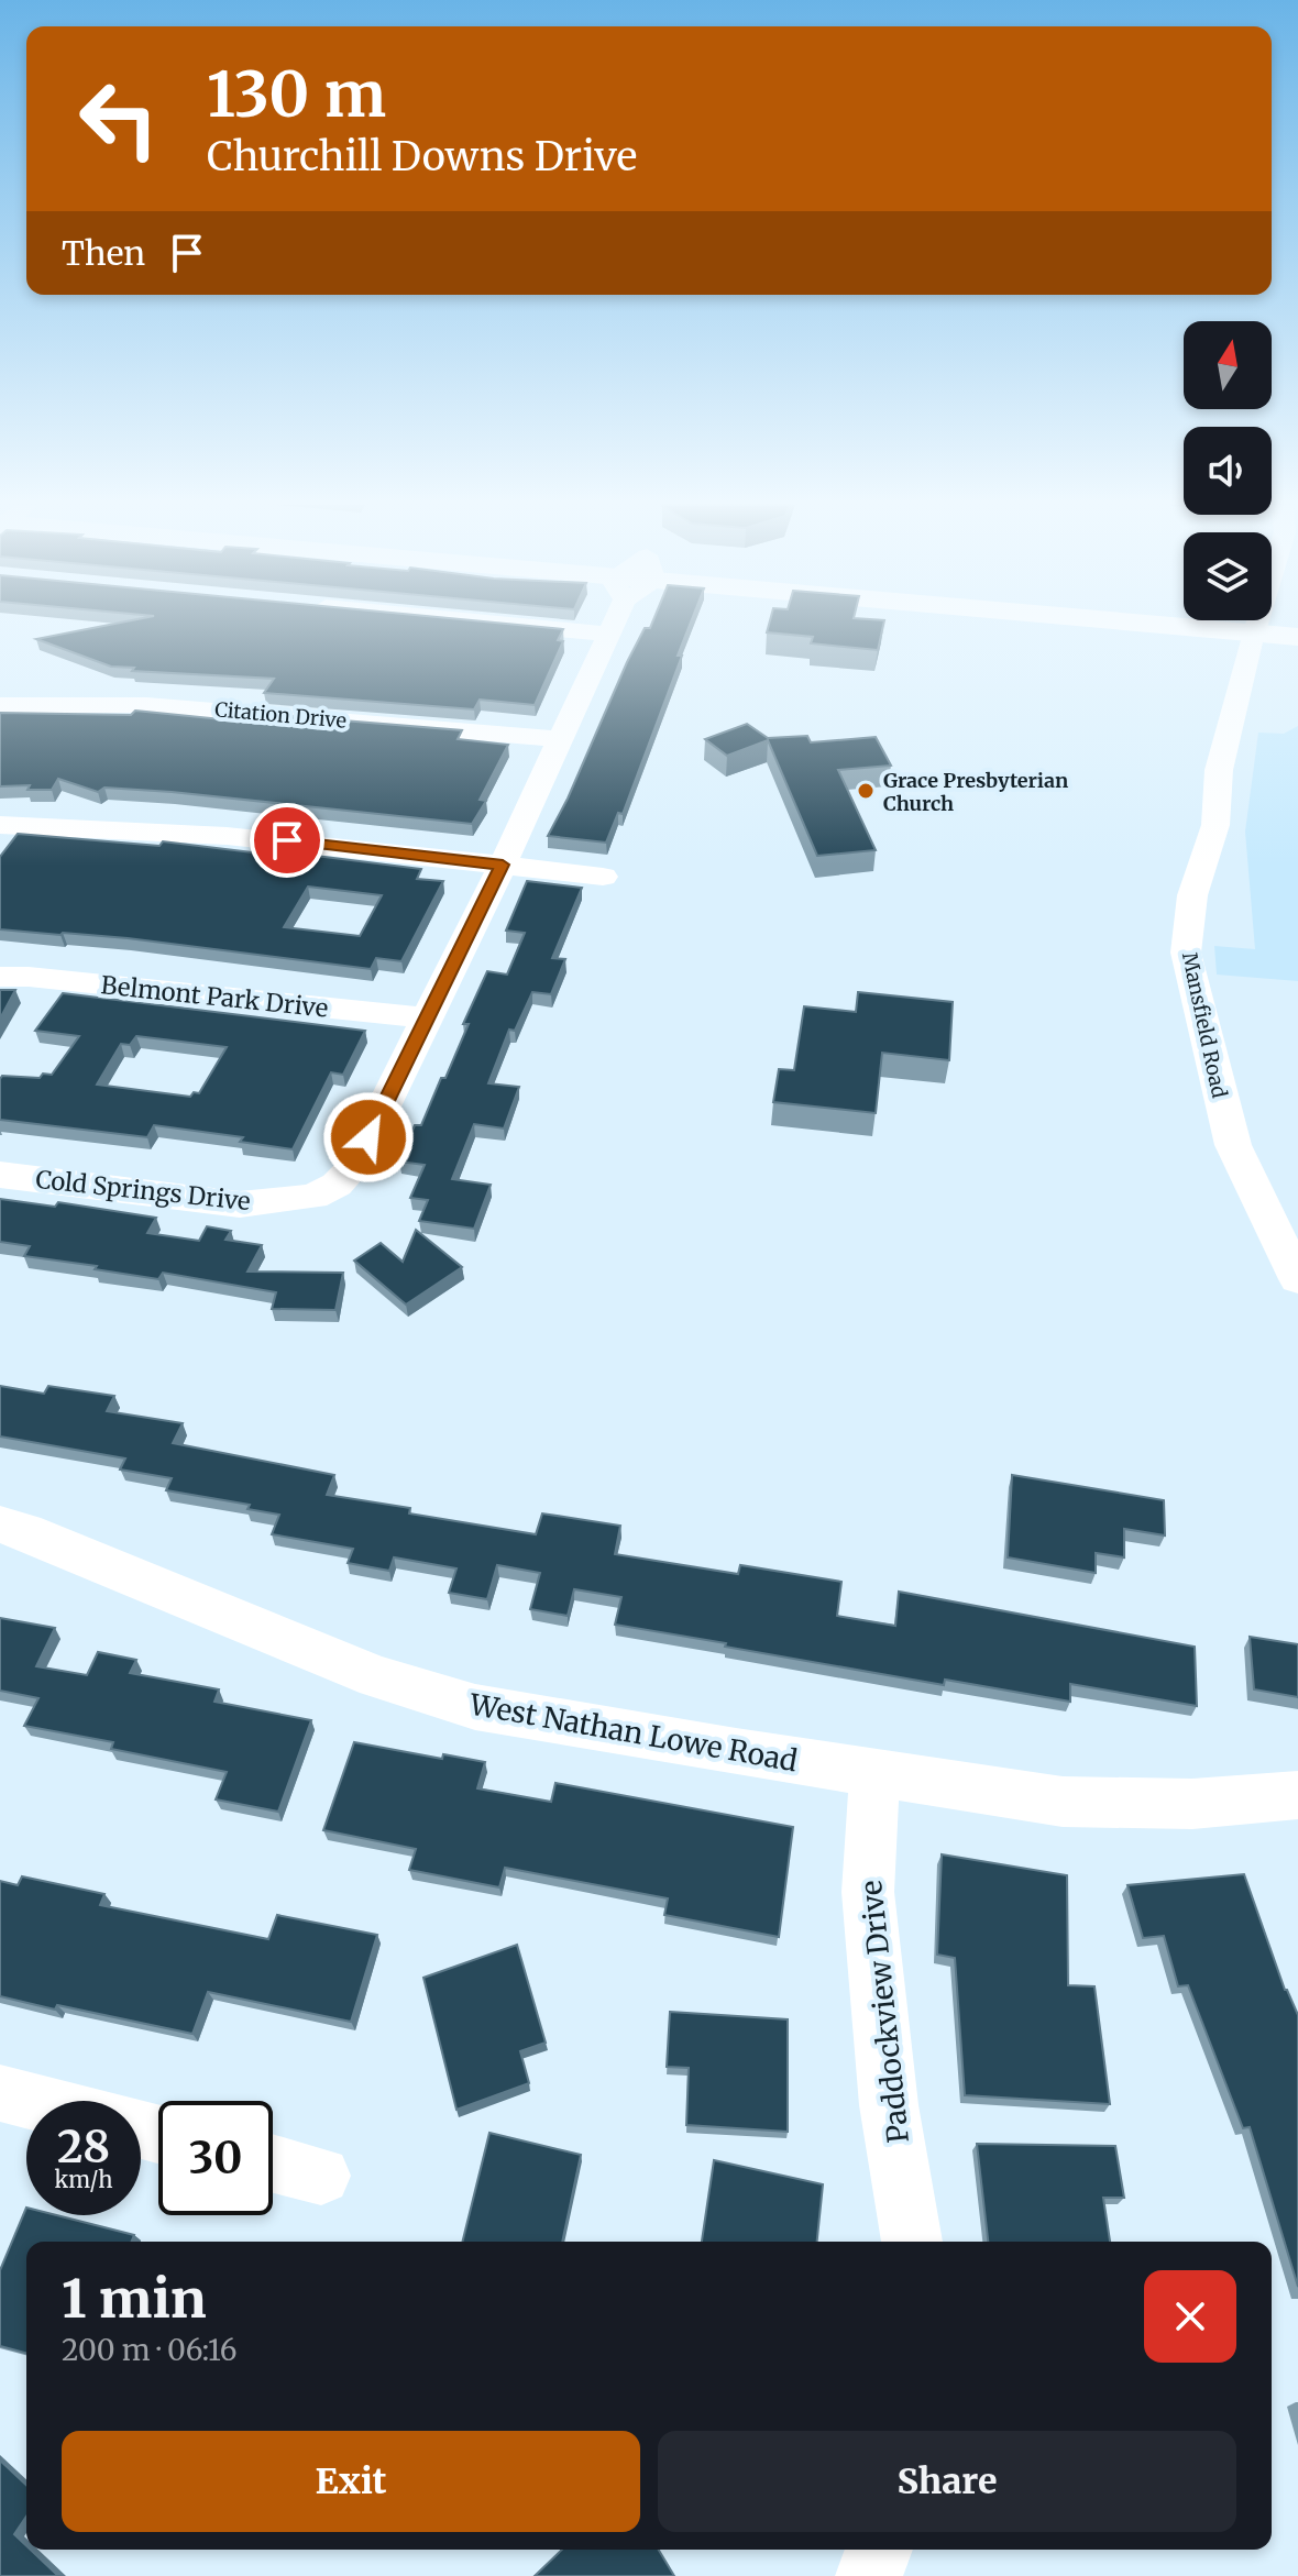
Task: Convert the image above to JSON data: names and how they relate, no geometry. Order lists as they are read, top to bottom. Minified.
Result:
{"streets":{"street":["Citation Drive","Belmont Park Drive","Mansfield Road","Cold Springs Drive","West Nathan Lowe Road","Paddockview Drive"]},"crossings":[["Belmont Park Drive","Cold Springs Drive"],["West Nathan Lowe Road","Paddockview Drive"]],"places":["Grace Presbyterian Church"],"north":"top","page":{"turn":["130 m","Churchill Downs Drive"],"then":"Then","speed":"28 km/h","limit":"30","heading":["1 min","200 m · 06:16"],"buttons":["Exit","Share"]}}
